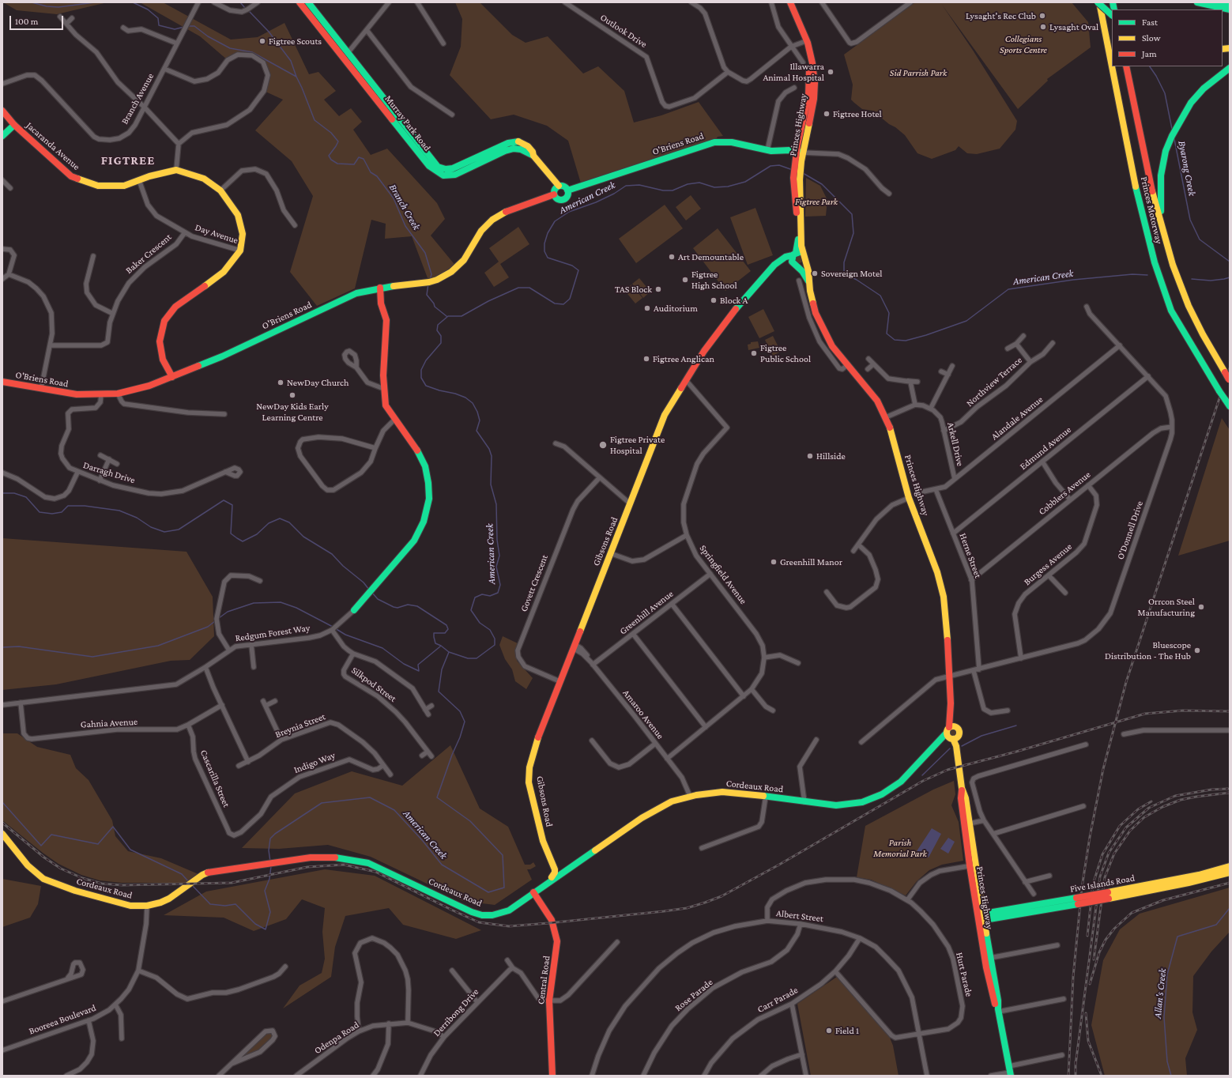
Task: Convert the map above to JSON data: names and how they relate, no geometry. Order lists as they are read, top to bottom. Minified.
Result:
{"streets":{"main road":["Murray Park Road","Princes Highway","O'Briens Road","Jacaranda Avenue","Princes Motorway","Gibsons Road","Redgum Forest Way","Cordeaux Road","Five Islands Road","Central Road"],"street":["Outlook Drive","Branch Avenue","Day Avenue","Baker Crescent","Northview Terrace","Alandale Avenue","Arkell Drive","Edmund Avenue","Darragh Drive","Cobblers Avenue","O'Donnell Drive","Herne Street","Burgess Avenue","Springfield Avenue","Govett Crescent","Greenhill Avenue","Silkpod Street","Amaroo Avenue","Gahnia Avenue","Breynia Street","Indigo Way","Cascarilla Street","Albert Street","Hurt Parade","Rose Parade","Carr Parade","Derribong Drive","Booreea Boulevard","Odenpa Road"]},"crossings":[["Princes Highway","O'Briens Road"],["Princes Highway","O'Donnell Drive"],["Princes Highway","Gibsons Road"],["Princes Highway","Cordeaux Road"],["Princes Highway","Five Islands Road"],["O'Briens Road","Darragh Drive"],["O'Briens Road","Redgum Forest Way"],["Jacaranda Avenue","Day Avenue"],["Day Avenue","Baker Crescent"],["Northview Terrace","Arkell Drive"],["Alandale Avenue","Arkell Drive"],["Alandale Avenue","O'Donnell Drive"],["Alandale Avenue","Herne Street"],["Edmund Avenue","O'Donnell Drive"],["Edmund Avenue","Herne Street"],["Cobblers Avenue","O'Donnell Drive"],["Cobblers Avenue","Herne Street"],["Cobblers Avenue","Burgess Avenue"],["O'Donnell Drive","Herne Street"],["O'Donnell Drive","Burgess Avenue"],["Gibsons Road","Springfield Avenue"],["Gibsons Road","Govett Crescent"],["Gibsons Road","Amaroo Avenue"],["Gibsons Road","Cordeaux Road"],["Springfield Avenue","Greenhill Avenue"],["Springfield Avenue","Amaroo Avenue"],["Greenhill Avenue","Amaroo Avenue"],["Redgum Forest Way","Gahnia Avenue"],["Amaroo Avenue","Cordeaux Road"],["Gahnia Avenue","Cascarilla Street"],["Breynia Street","Indigo Way"],["Indigo Way","Cascarilla Street"],["Cordeaux Road","Central Road"],["Cordeaux Road","Booreea Boulevard"],["Albert Street","Hurt Parade"],["Albert Street","Rose Parade"],["Albert Street","Carr Parade"],["Hurt Parade","Carr Parade"],["Derribong Drive","Odenpa Road"]],"districts":["FIGTREE"],"water":["Byarong Creek","American Creek","Branch Creek","Allan's Creek"],"parks":["Collegians Sports Centre","Sid Parrish Park","Figtree Park","Parish Memorial Park"],"places":["Lysaght's Rec Club","Lysaght Oval","Figtree Scouts","Illawarra Animal Hospital","Figtree Hotel","Art Demountable","Sovereign Motel","Figtree High School","TAS Block","Block A","Auditorium","Figtree Public School","Figtree Anglican","NewDay Church","NewDay Kids Early Learning Centre","Figtree Private Hospital","Hillside","Greenhill Manor","Orrcon Steel Manufacturing","Bluescope Distribution - The Hub","Field 1"],"legend":["Fast","Slow","Jam"],"scale_bar":"100 m"}
